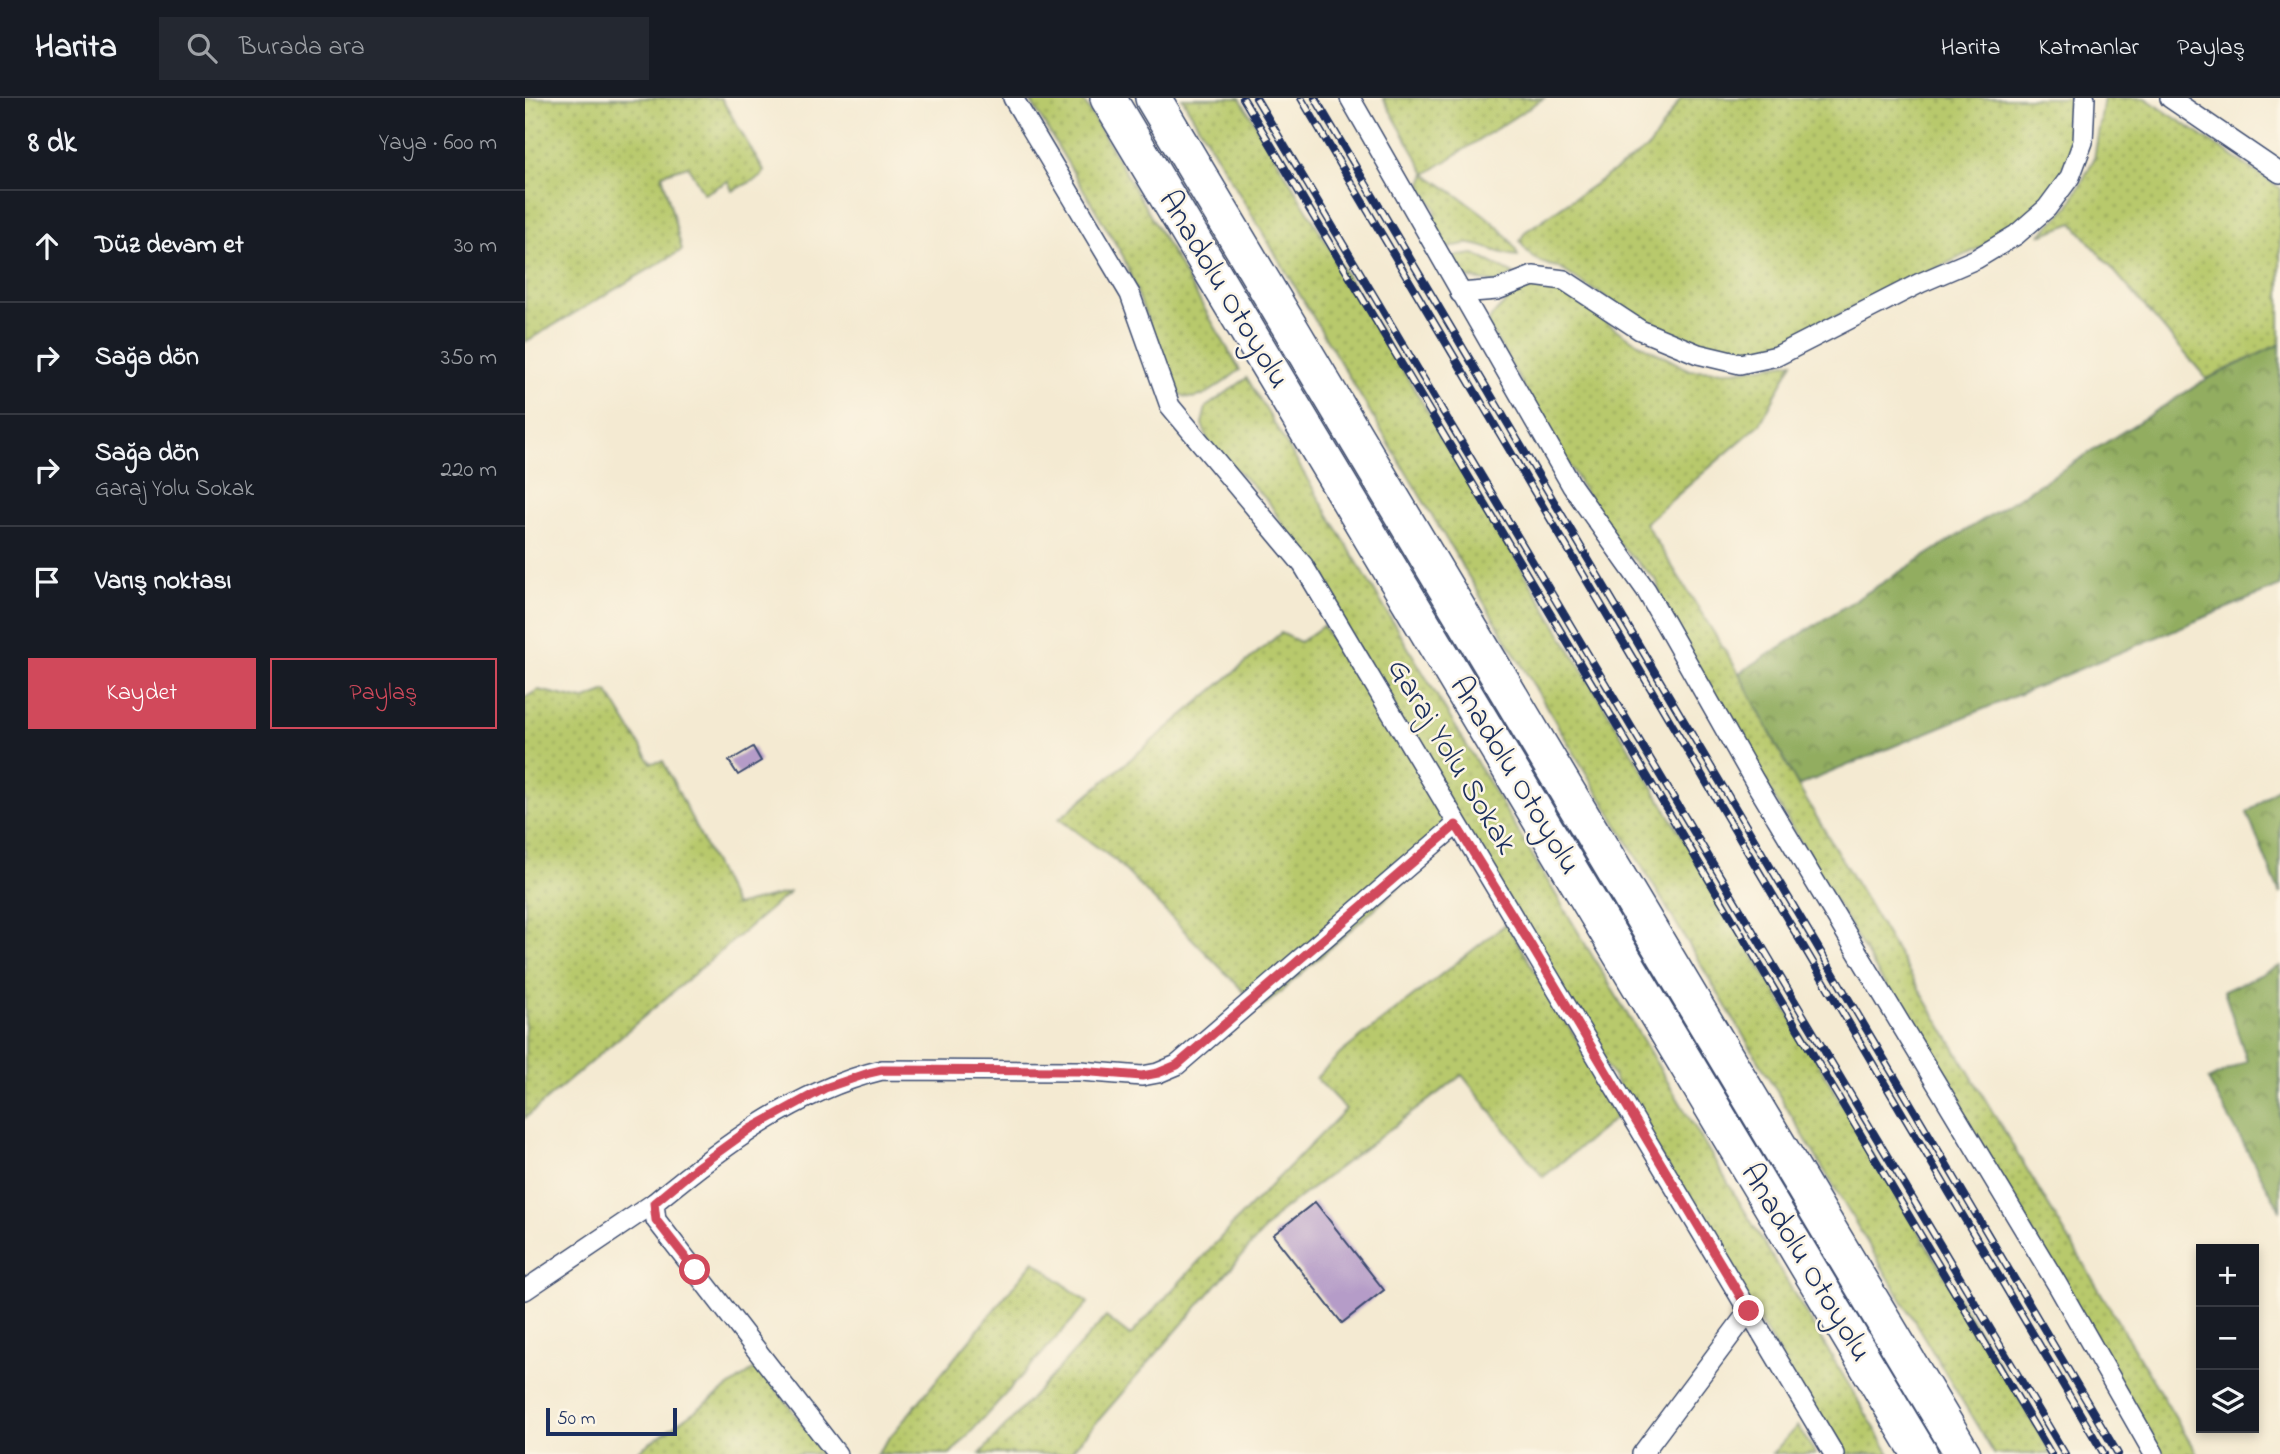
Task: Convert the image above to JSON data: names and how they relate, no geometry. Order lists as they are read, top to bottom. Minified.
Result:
{"streets":{"highway":["Anadolu Otoyolu"],"street":["Garaj Yolu Sokak"]},"scale_bar":"50 m","page":{"header":"Harita","search":"Burada ara","nav":["Harita","Katmanlar","Paylaş"],"heading":["8 dk","Yaya · 600 m"],"list":[["Düz devam et","30 m"],["Sağa dön","350 m"],["Sağa dön","Garaj Yolu Sokak","220 m"],"Varış noktası"],"buttons":["Kaydet","Paylaş"],"map_buttons":["+","−"],"scale":"50 m"}}
